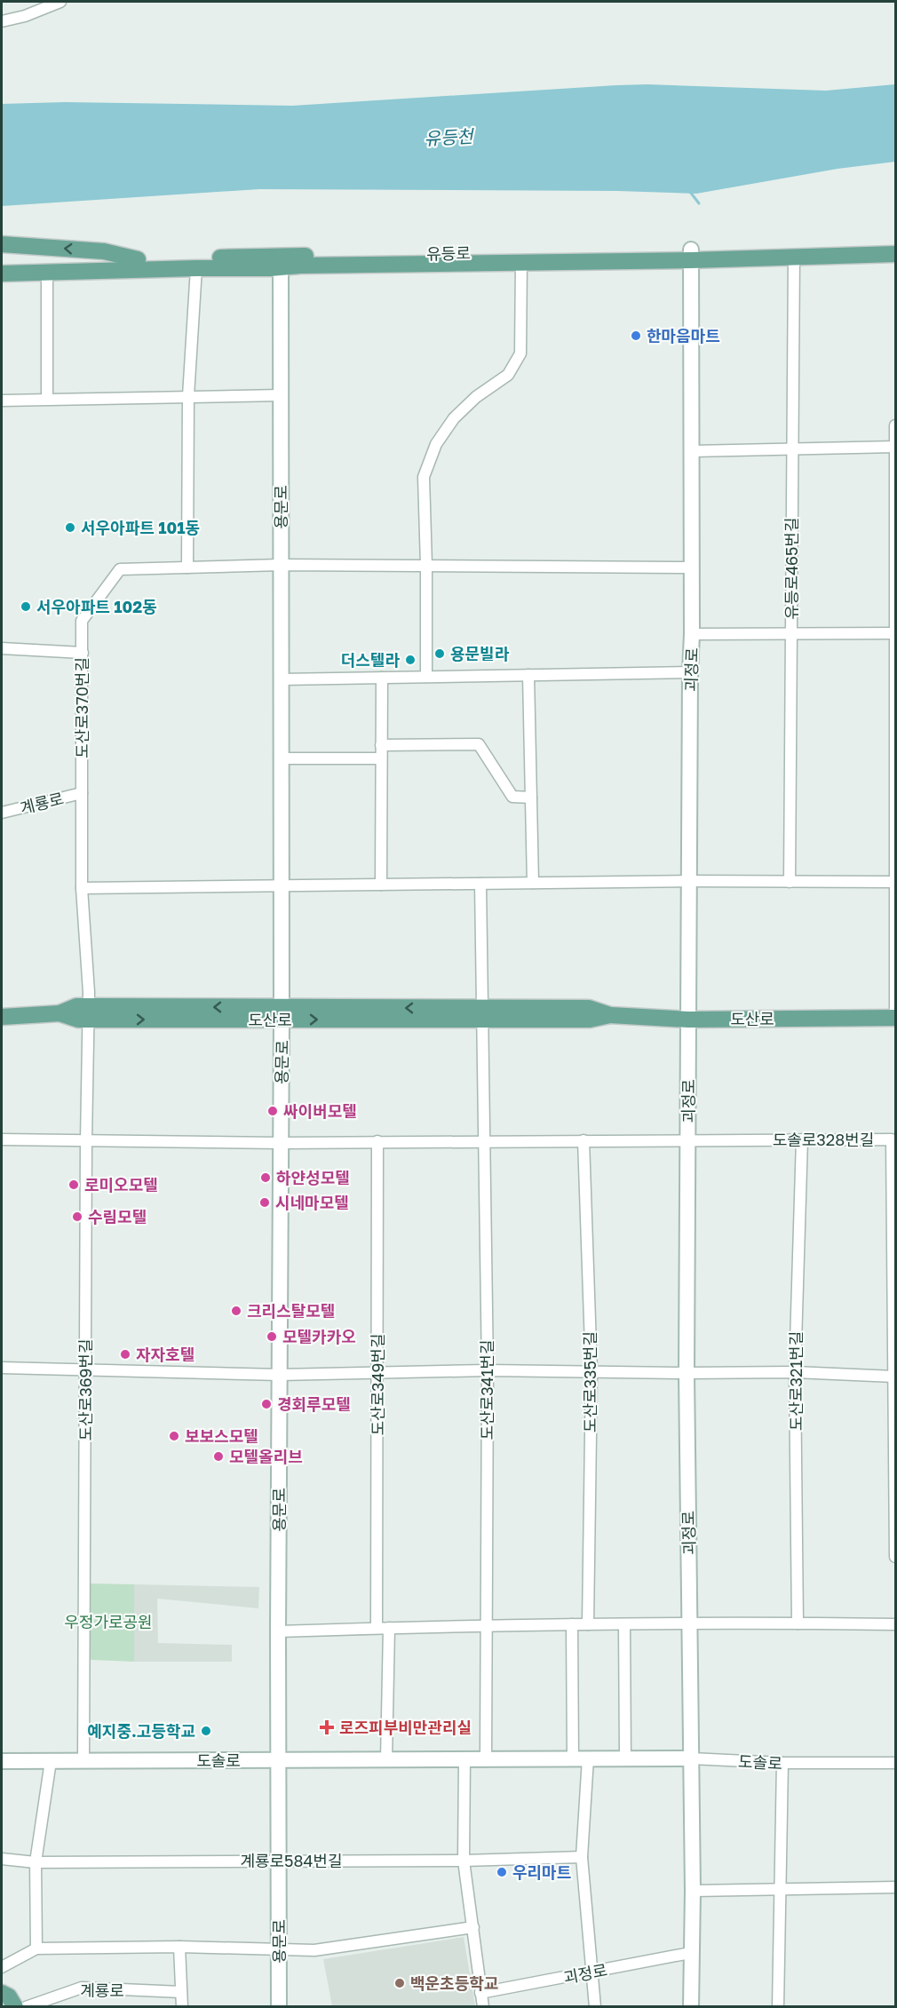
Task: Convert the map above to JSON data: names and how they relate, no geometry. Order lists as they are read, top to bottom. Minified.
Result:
{"streets":{"main road":["유등로","도산로"],"street":["용문로","유등로465번길","괴정로","도산로370번길","계룡로","도솔로328번길","도산로321번길","도산로335번길","도산로349번길","도산로369번길","도산로341번길","도솔로","계룡로584번길"]},"crossings":[["유등로","용문로"],["유등로","유등로465번길"],["유등로","괴정로"],["용문로","도산로370번길"],["용문로","도산로"],["용문로","도솔로328번길"],["용문로","도솔로"],["용문로","계룡로584번길"],["괴정로","도산로370번길"],["괴정로","도산로"],["괴정로","도솔로328번길"],["괴정로","도솔로"],["도산로370번길","계룡로"],["도산로370번길","도산로"],["도산로370번길","도산로369번길"],["도산로","도산로369번길"],["도산로","도산로341번길"],["도솔로328번길","도산로321번길"],["도솔로328번길","도산로335번길"],["도솔로328번길","도산로349번길"],["도솔로328번길","도산로369번길"],["도솔로328번길","도산로341번길"],["도산로369번길","도솔로"],["도산로341번길","도솔로"]],"water":["유등천"],"parks":["우정가로공원"],"places":{"other":["한마음마트","서우아파트 101동","서우아파트 102동","용문빌라","더스텔라","싸이버모텔","하얀성모텔","로미오모텔","시네마모텔","수림모텔","크리스탈모텔","모텔카카오","자자호텔","경회루모텔","보보스모텔","모텔올리브","예지중.고등학교","우리마트","백운초등학교"],"health":["로즈피부비만관리실"]}}
